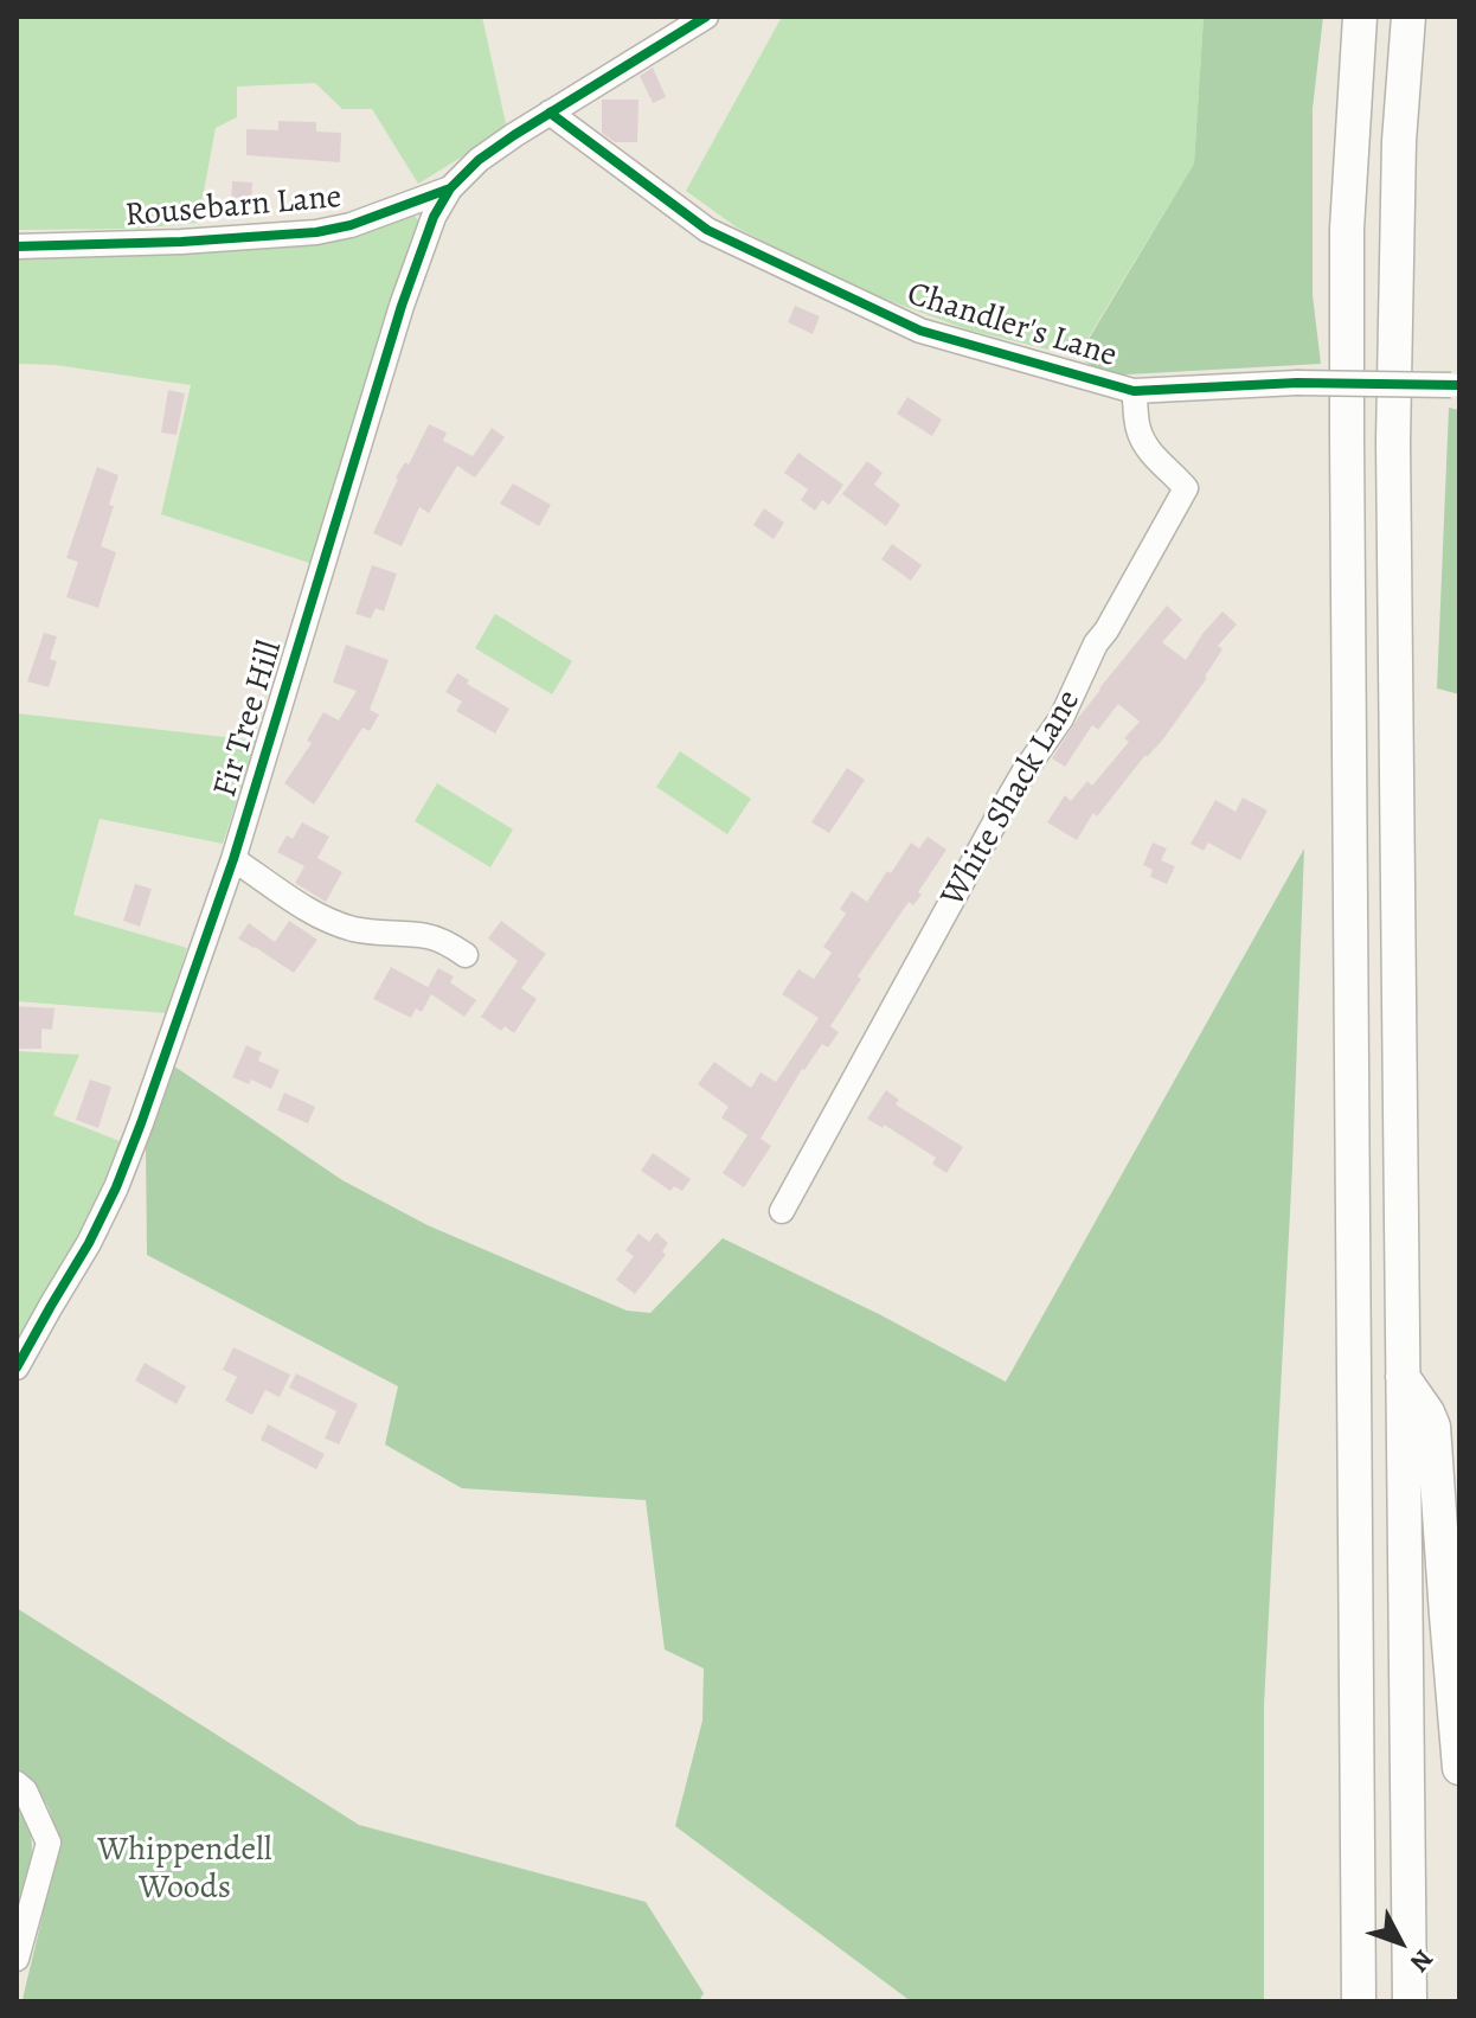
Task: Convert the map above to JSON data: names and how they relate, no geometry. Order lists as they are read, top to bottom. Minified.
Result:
{"streets":{"street":["Rousebarn Lane","Chandler's Lane","Fir Tree Hill","White Shack Lane"]},"crossings":[["Rousebarn Lane","Fir Tree Hill"],["Chandler's Lane","Fir Tree Hill"],["Chandler's Lane","White Shack Lane"]],"parks":["Whippendell Woods"],"north":"bottom right"}
